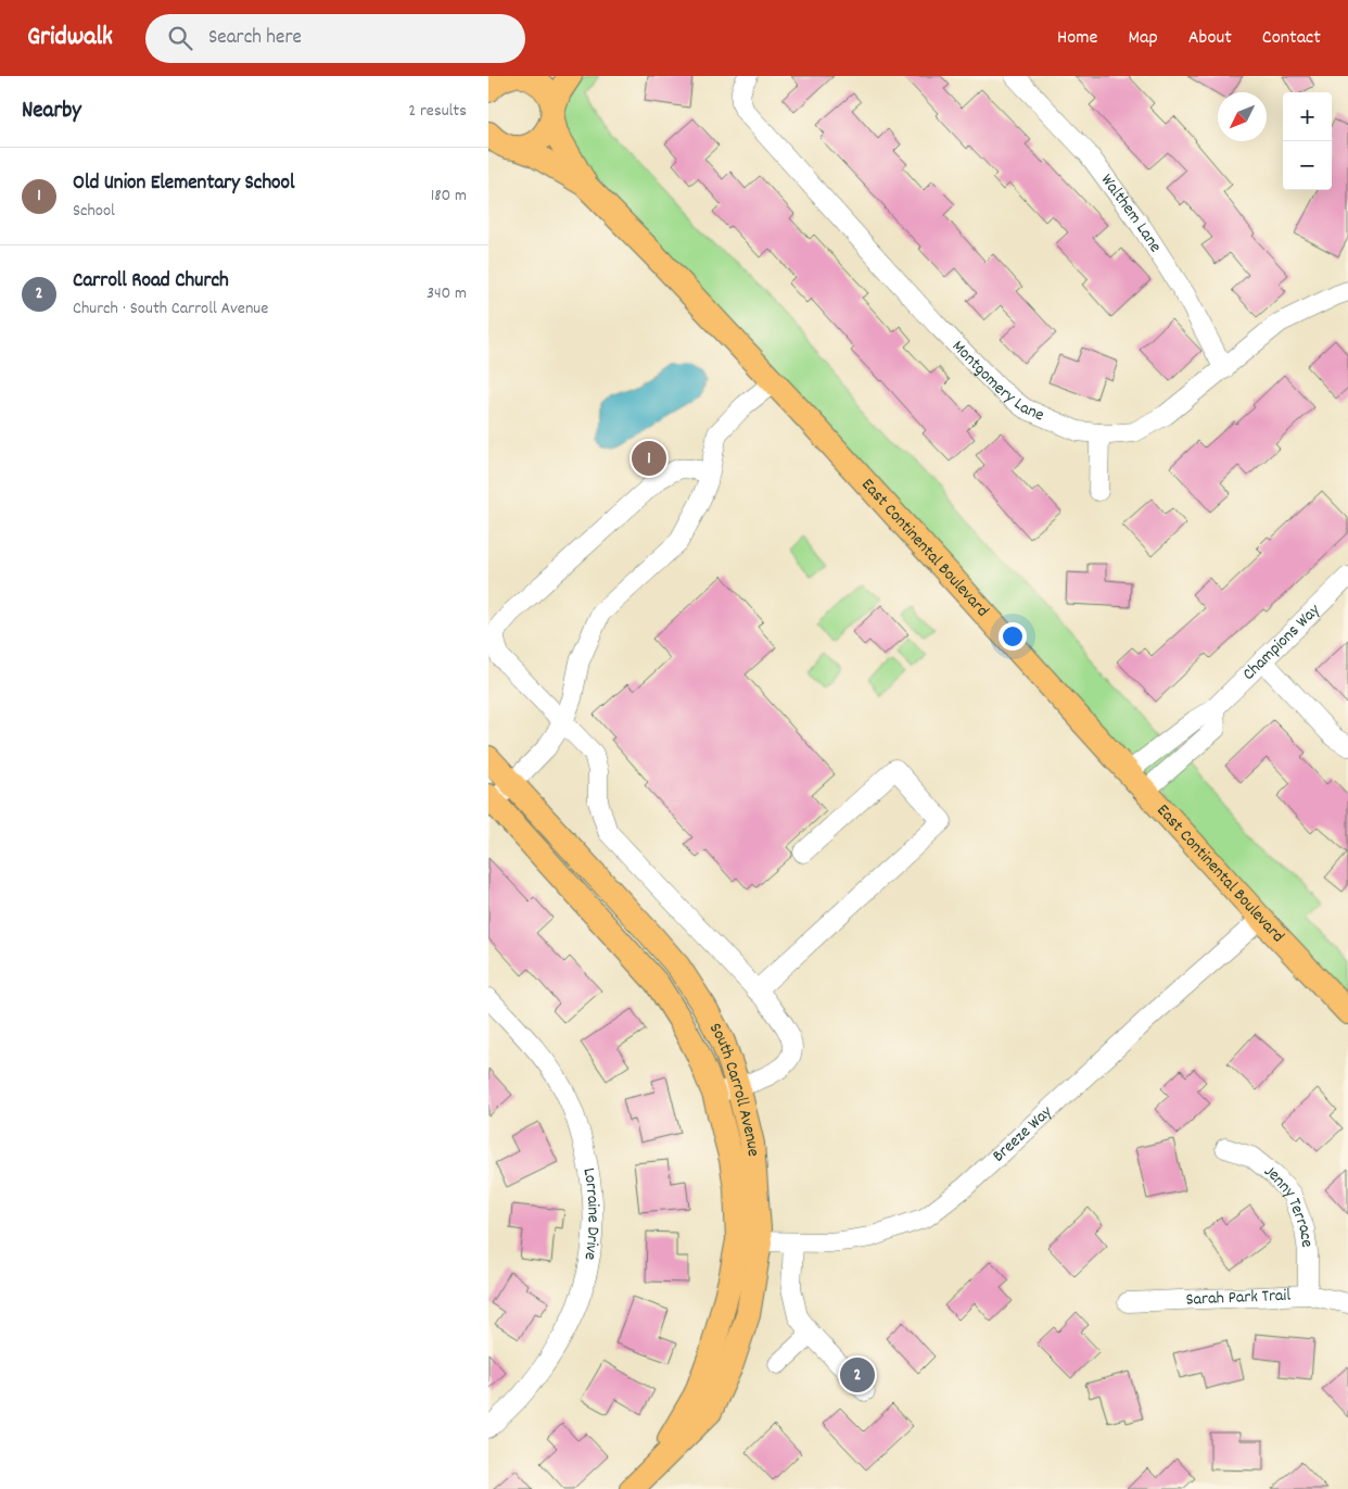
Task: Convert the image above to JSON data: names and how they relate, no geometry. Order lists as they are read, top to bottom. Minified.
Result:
{"streets":{"main road":["East Continental Boulevard","South Carroll Avenue"],"street":["Walthem Lane","Montgomery Lane","Champions Way","Breeze Way","Jenny Terrace","Lorraine Drive","Sarah Park Trail"]},"crossings":[["Walthem Lane","Montgomery Lane"],["East Continental Boulevard","Champions Way"],["East Continental Boulevard","Breeze Way"],["South Carroll Avenue","Breeze Way"],["Jenny Terrace","Sarah Park Trail"]],"north":"bottom left","page":{"header":"Gridwalk","search":"Search here","nav":["Home","Map","About","Contact"],"heading":["Nearby","2 results"],"map_buttons":["+","−"],"list":[{"mark":"1","name":"Old Union Elementary School","note":"School","value":"180 m"},{"mark":"2","name":"Carroll Road Church","note":"Church · South Carroll Avenue","value":"340 m"}],"pins":["1","2"]}}
